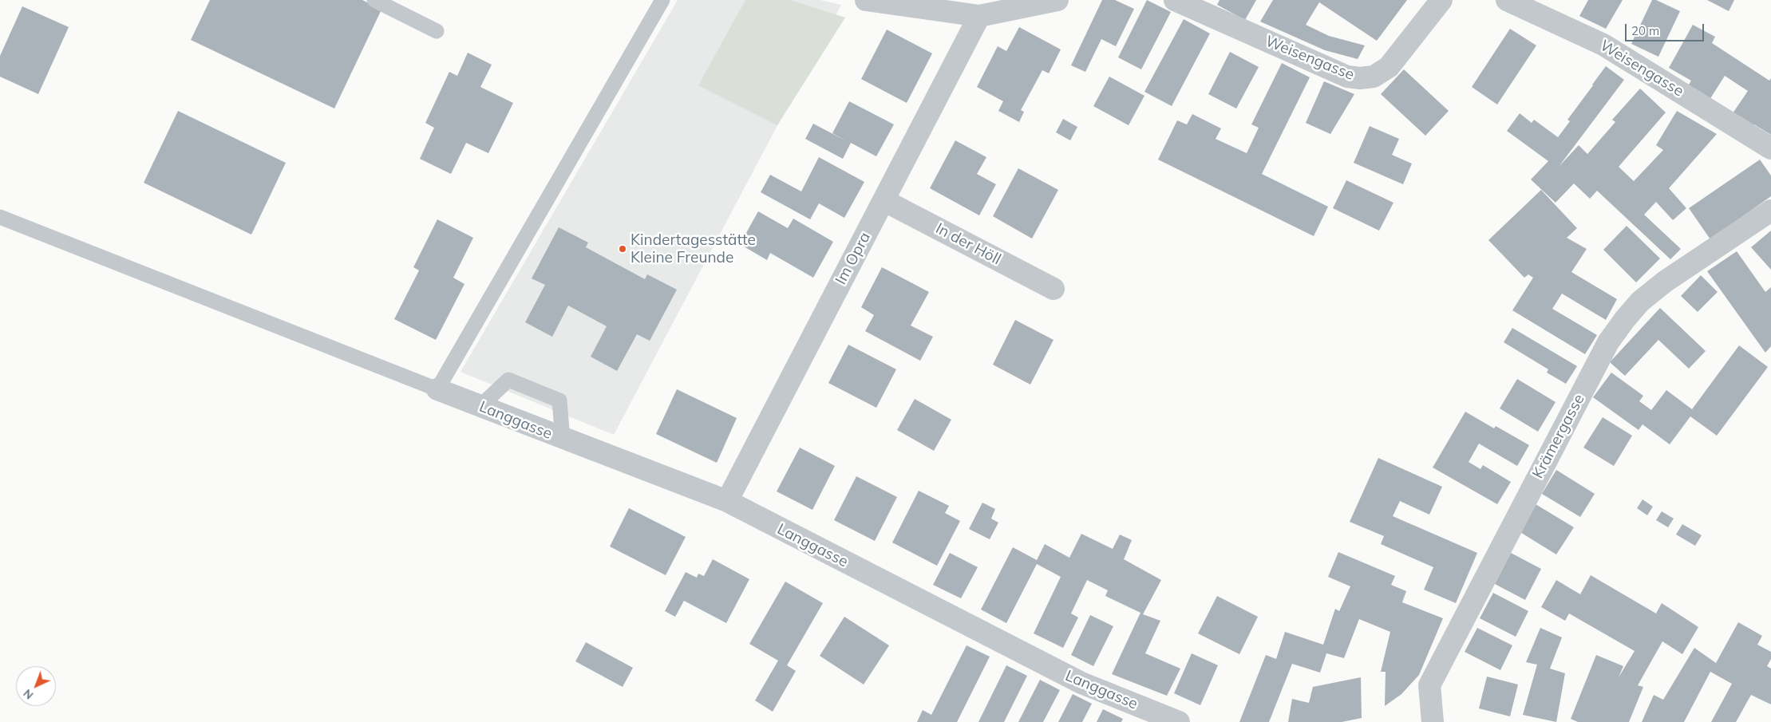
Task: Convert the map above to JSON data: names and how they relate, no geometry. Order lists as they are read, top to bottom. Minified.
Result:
{"streets":{"street":["Weisengasse","In der Höll","Im Opra","Langgasse","Krämergasse"]},"crossings":[["In der Höll","Im Opra"],["Im Opra","Langgasse"]],"places":["Kindertagesstätte Kleine Freunde"],"scale_bar":"20 m","north":"bottom left"}
